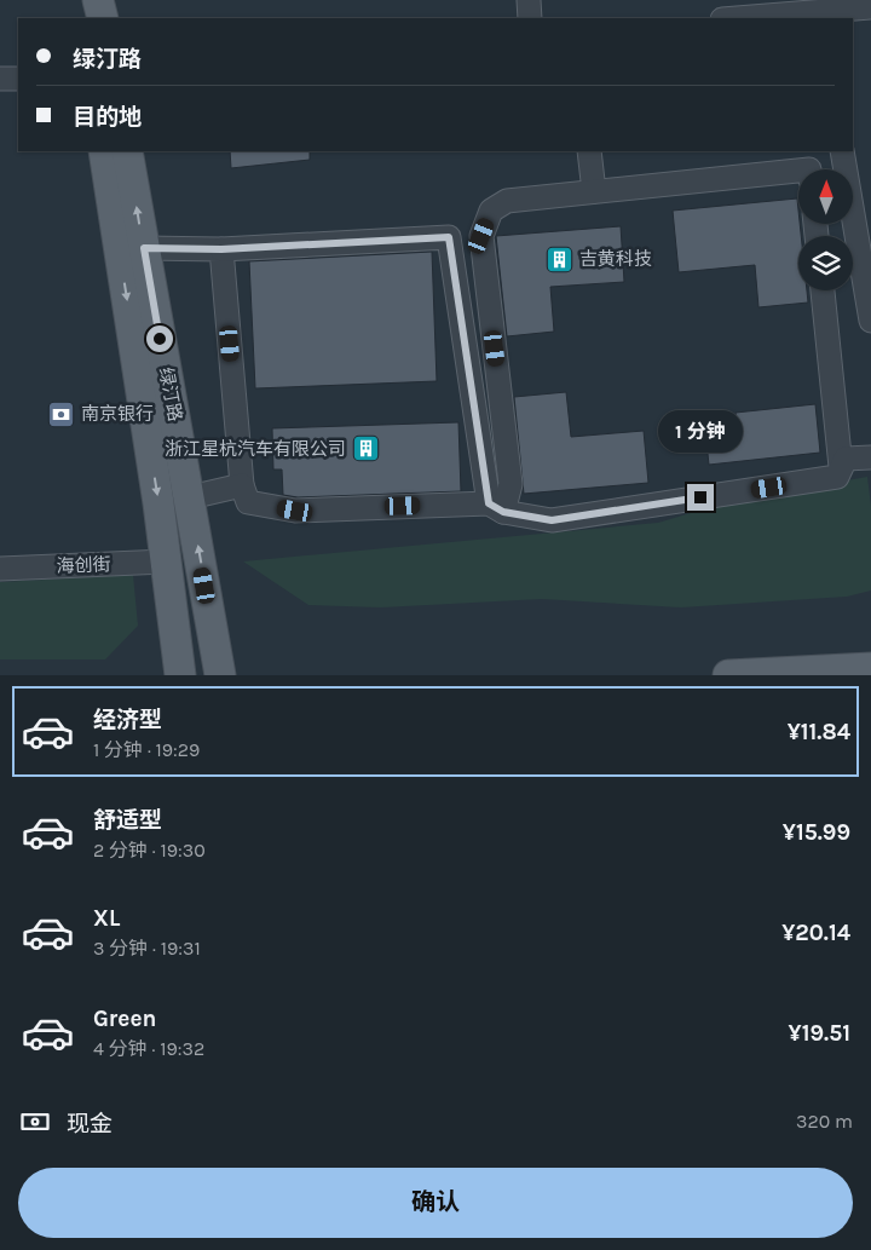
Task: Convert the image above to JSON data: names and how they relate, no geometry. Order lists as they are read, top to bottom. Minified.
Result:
{"streets":{"main road":["绿汀路"],"street":["海创街"]},"crossings":[["绿汀路","海创街"]],"places":{"building":["吉黄科技","浙江星杭汽车有限公司"],"bank":["南京银行"]},"north":"top","page":{"banner":["绿汀路","目的地"],"bubble":"1 分钟","list":[{"name":"经济型","note":"1 分钟 · 19:29","value":"¥11.84"},{"name":"舒适型","note":"2 分钟 · 19:30","value":"¥15.99"},{"name":"XL","note":"3 分钟 · 19:31","value":"¥20.14"},{"name":"Green","note":"4 分钟 · 19:32","value":"¥19.51"}],"pay":["现金","320 m"],"buttons":"确认"}}
